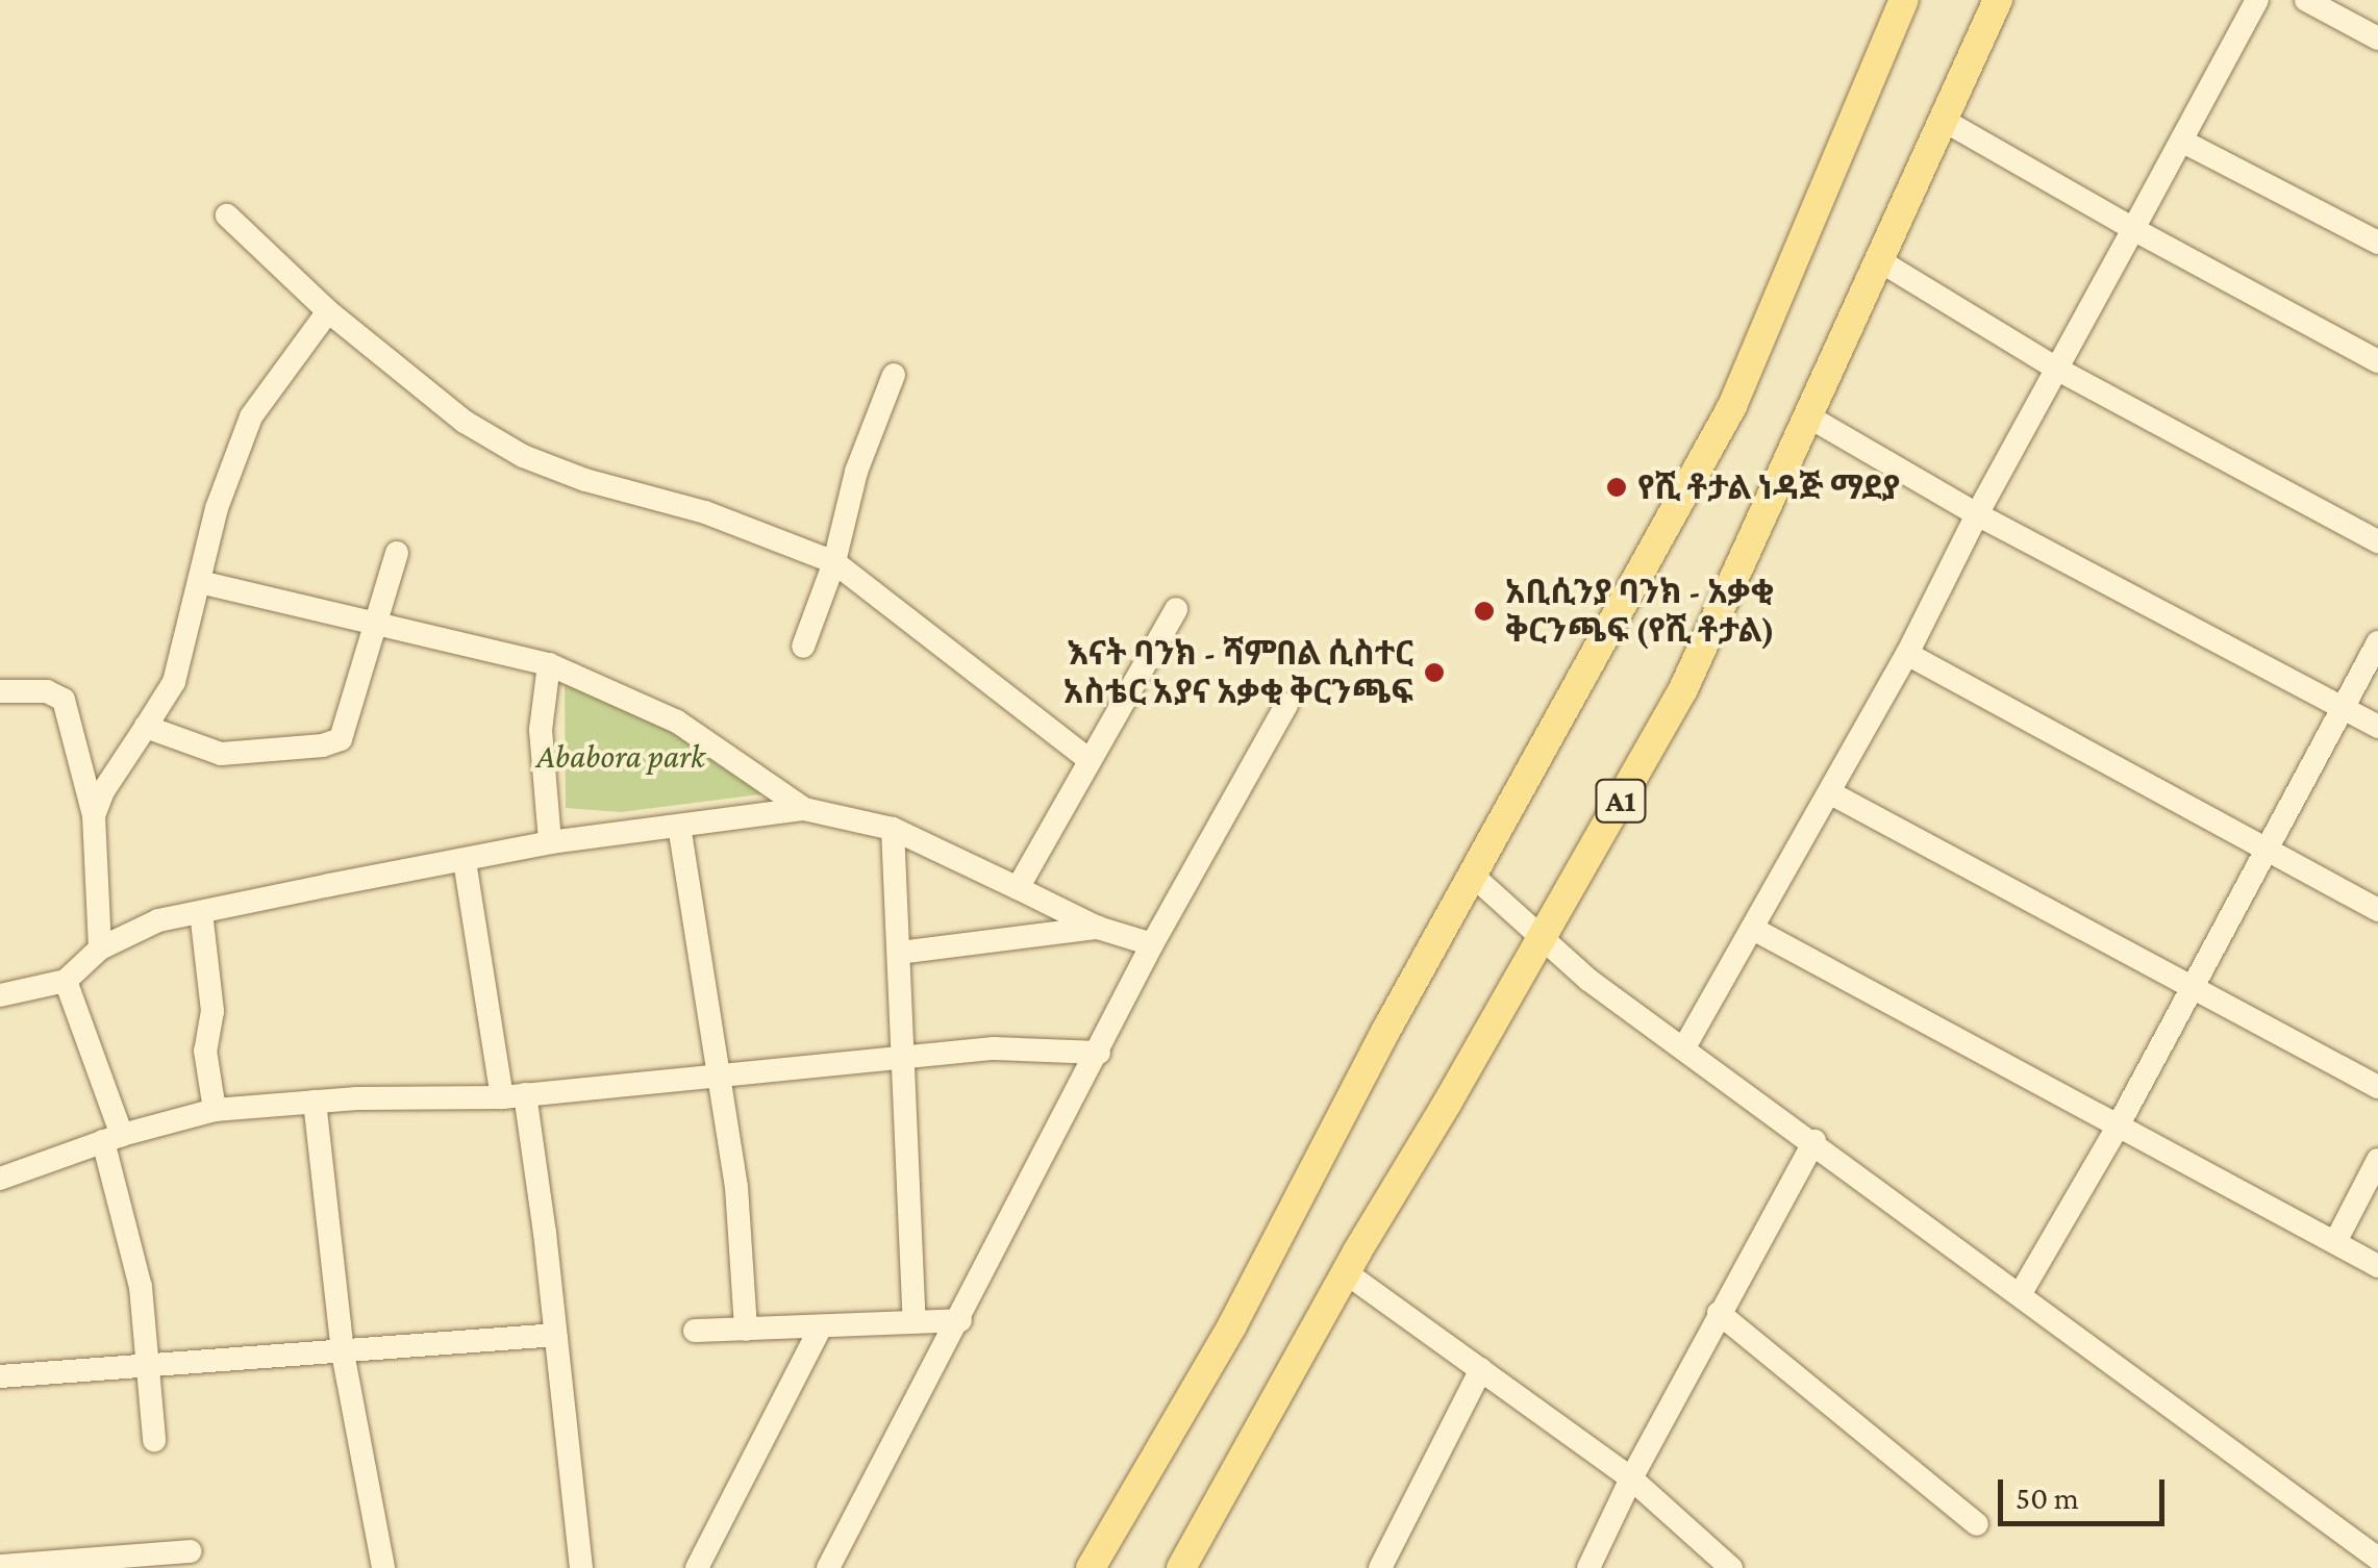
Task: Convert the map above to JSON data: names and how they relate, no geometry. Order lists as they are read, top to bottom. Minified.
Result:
{"streets":{"main road":["A1"]},"parks":["Ababora park"],"places":["የሺ ቶታል ነዳጅ ማደያ","አቢሲንያ ባንክ - አቃቂ ቅርንጫፍ (የሺ ቶታል)","እናት ባንክ - ሻምበል ሲስተር አስቴር አያና አቃቂ ቅርንጫፍ"],"scale_bar":"50 m"}
